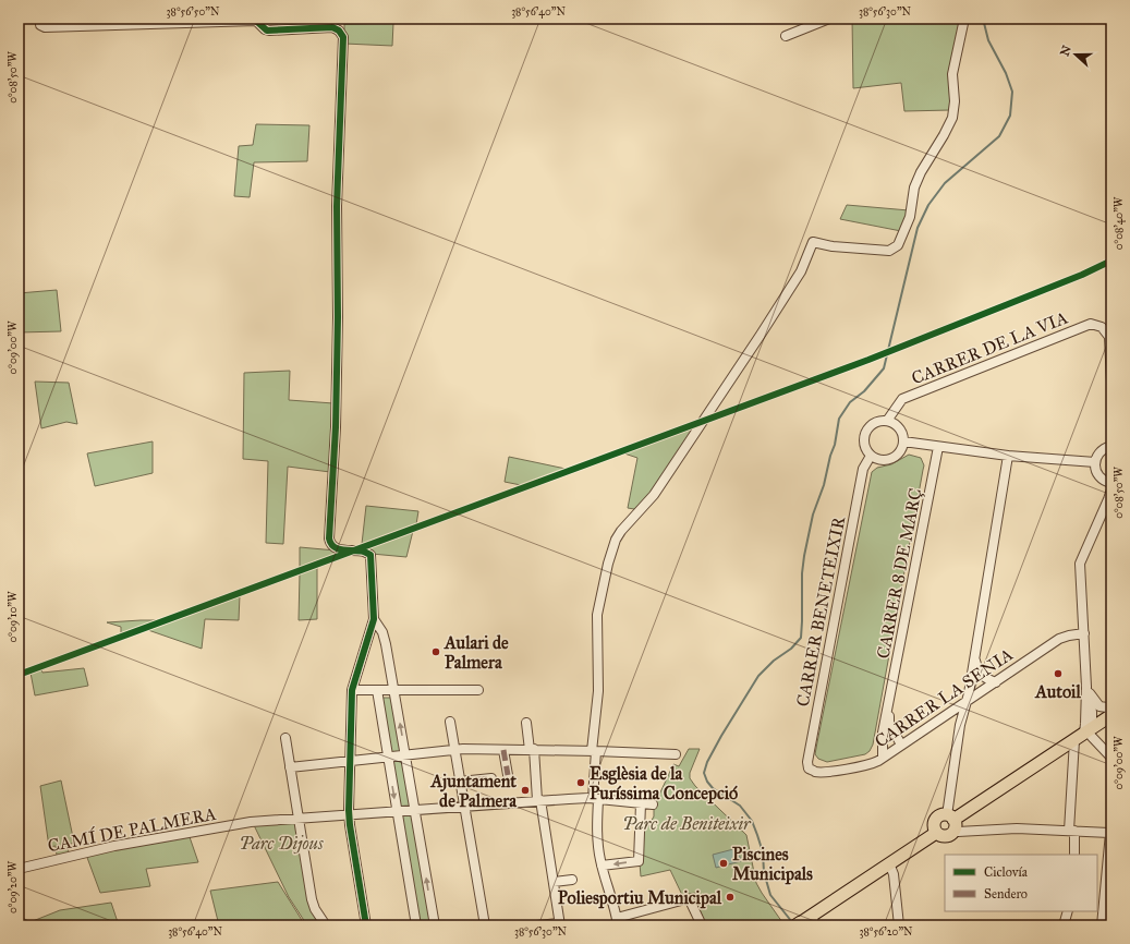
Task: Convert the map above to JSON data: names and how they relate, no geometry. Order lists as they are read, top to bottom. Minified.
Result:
{"streets":{"street":["CARRER DE LA VIA","CARRER 8 DE MARÇ","CARRER BENETEIXIR","CARRER LA SENIA","CAMÍ DE PALMERA"]},"crossings":[["CARRER DE LA VIA","CARRER BENETEIXIR"],["CARRER 8 DE MARÇ","CARRER LA SENIA"],["CARRER BENETEIXIR","CARRER LA SENIA"]],"parks":["Parc de Beniteixir","Parc Dijous"],"places":["Aulari de Palmera","Autoil","Esglèsia de la Puríssima Concepció","Ajuntament de Palmera","Piscines Municipals","Poliesportiu Municipal"],"legend":["Ciclovía","Sendero"],"north":"left","coordinates":["38°56'50\"N","38°56'40\"N","38°56'30\"N","0°08'50\"W","0°08'40\"W","0°09'00\"W","0°09'10\"W","0°09'20\"W","38°56'20\"N"]}
